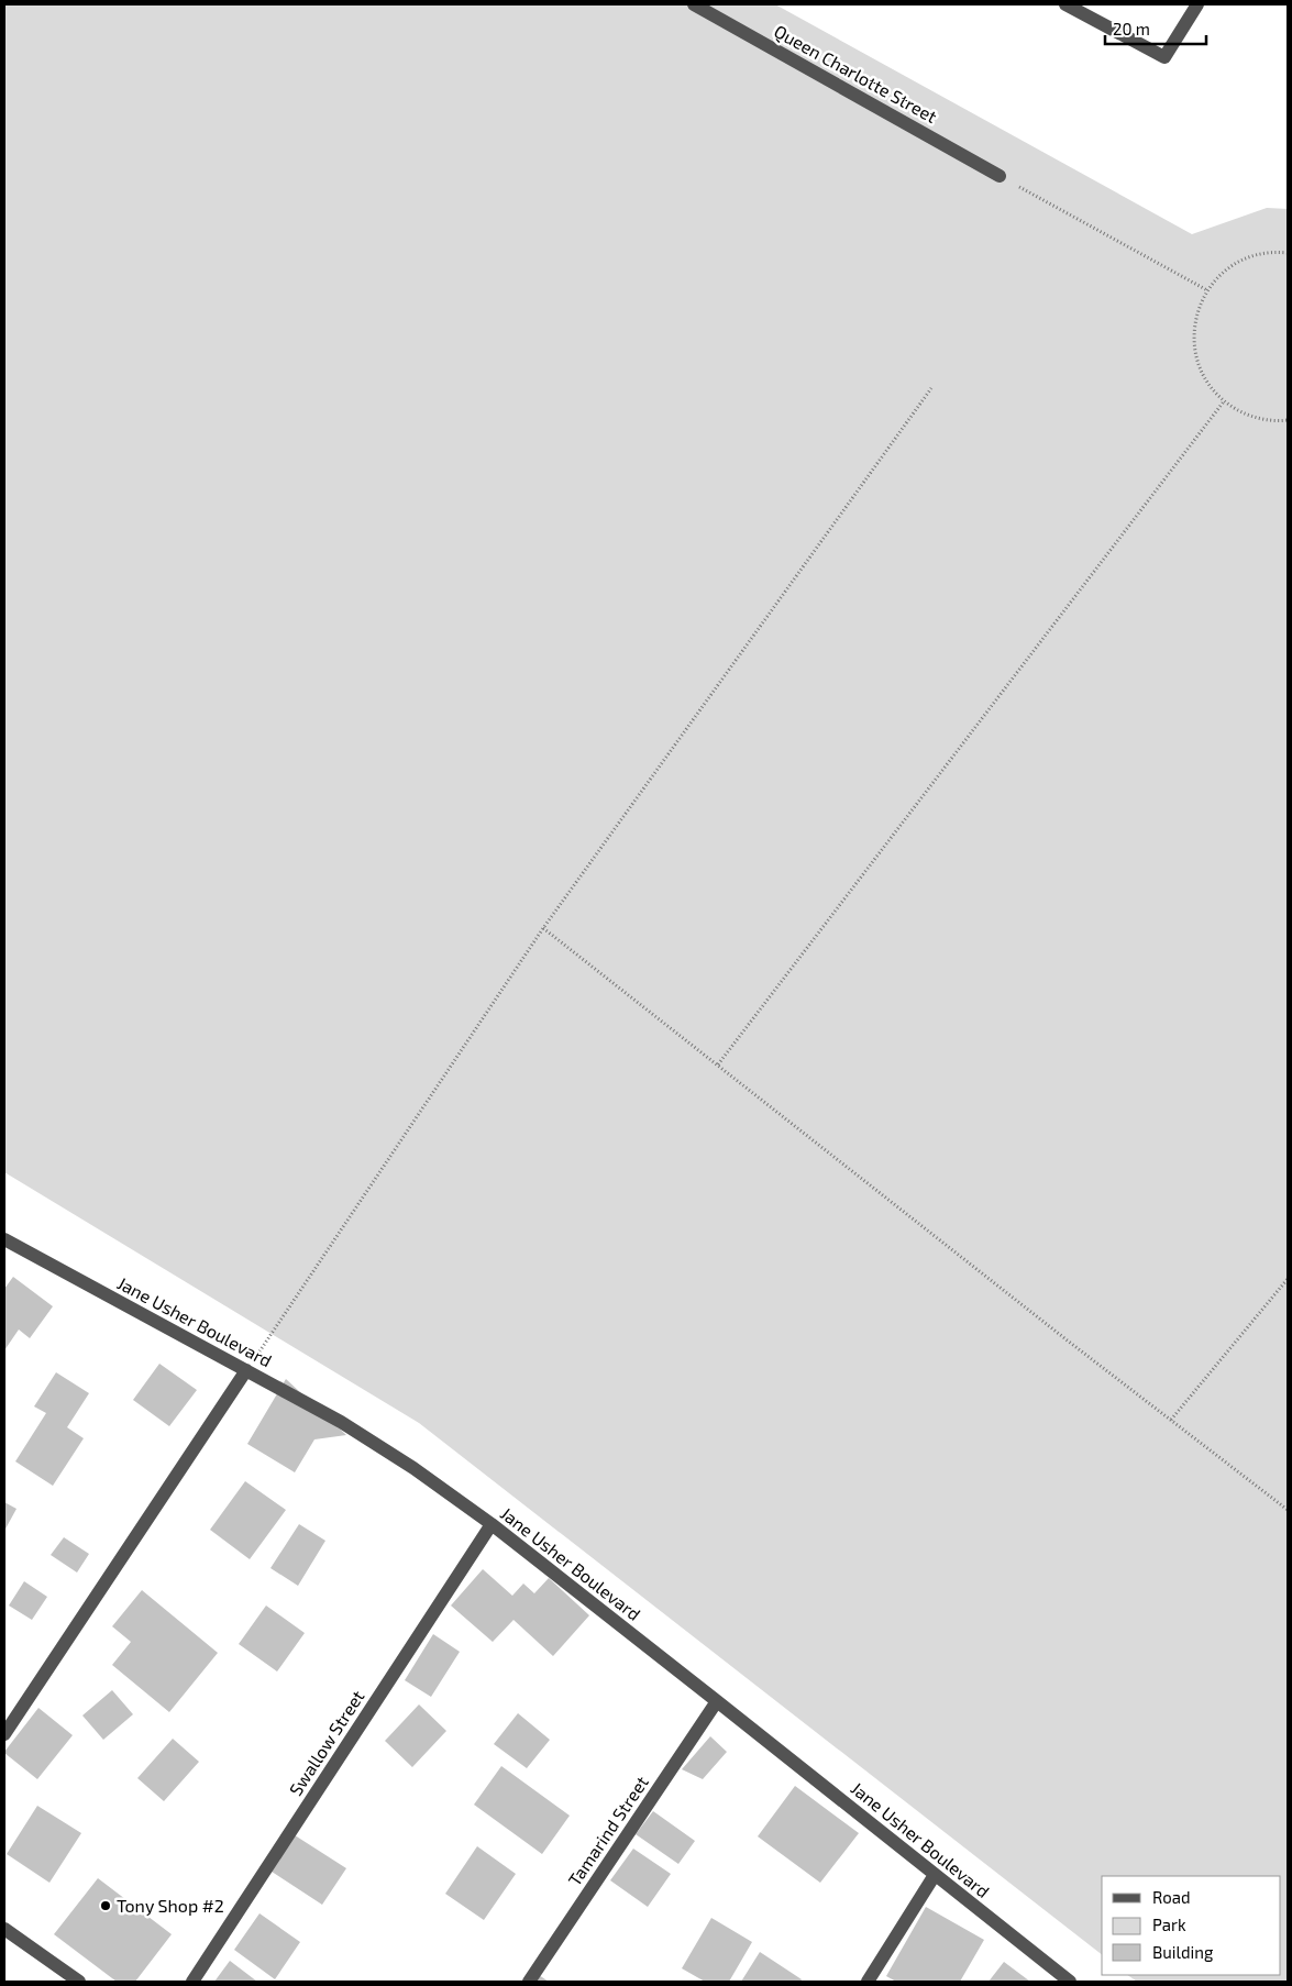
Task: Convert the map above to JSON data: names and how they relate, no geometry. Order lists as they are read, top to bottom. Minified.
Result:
{"streets":{"street":["Queen Charlotte Street","Jane Usher Boulevard","Swallow Street","Tamarind Street"]},"crossings":[["Jane Usher Boulevard","Swallow Street"],["Jane Usher Boulevard","Tamarind Street"]],"places":["Tony Shop #2"],"legend":["Road","Park","Building"],"scale_bar":"20 m"}
